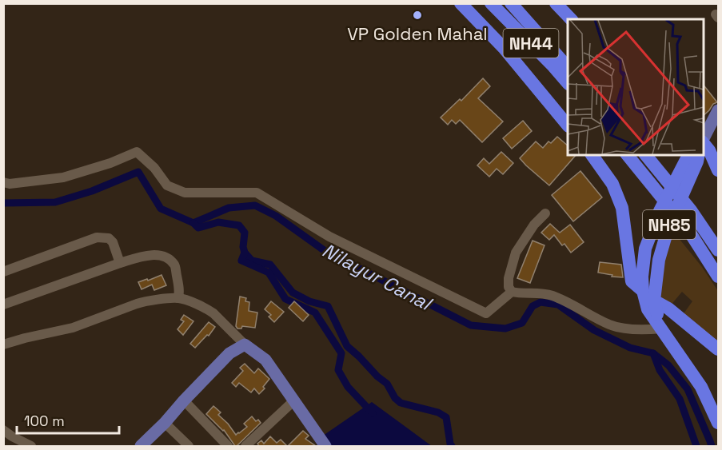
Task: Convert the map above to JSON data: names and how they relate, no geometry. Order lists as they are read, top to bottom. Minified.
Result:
{"streets":{"highway":["NH44","NH85"]},"water":["Nilayur Canal"],"places":["VP Golden Mahal"],"scale_bar":"100 m"}
